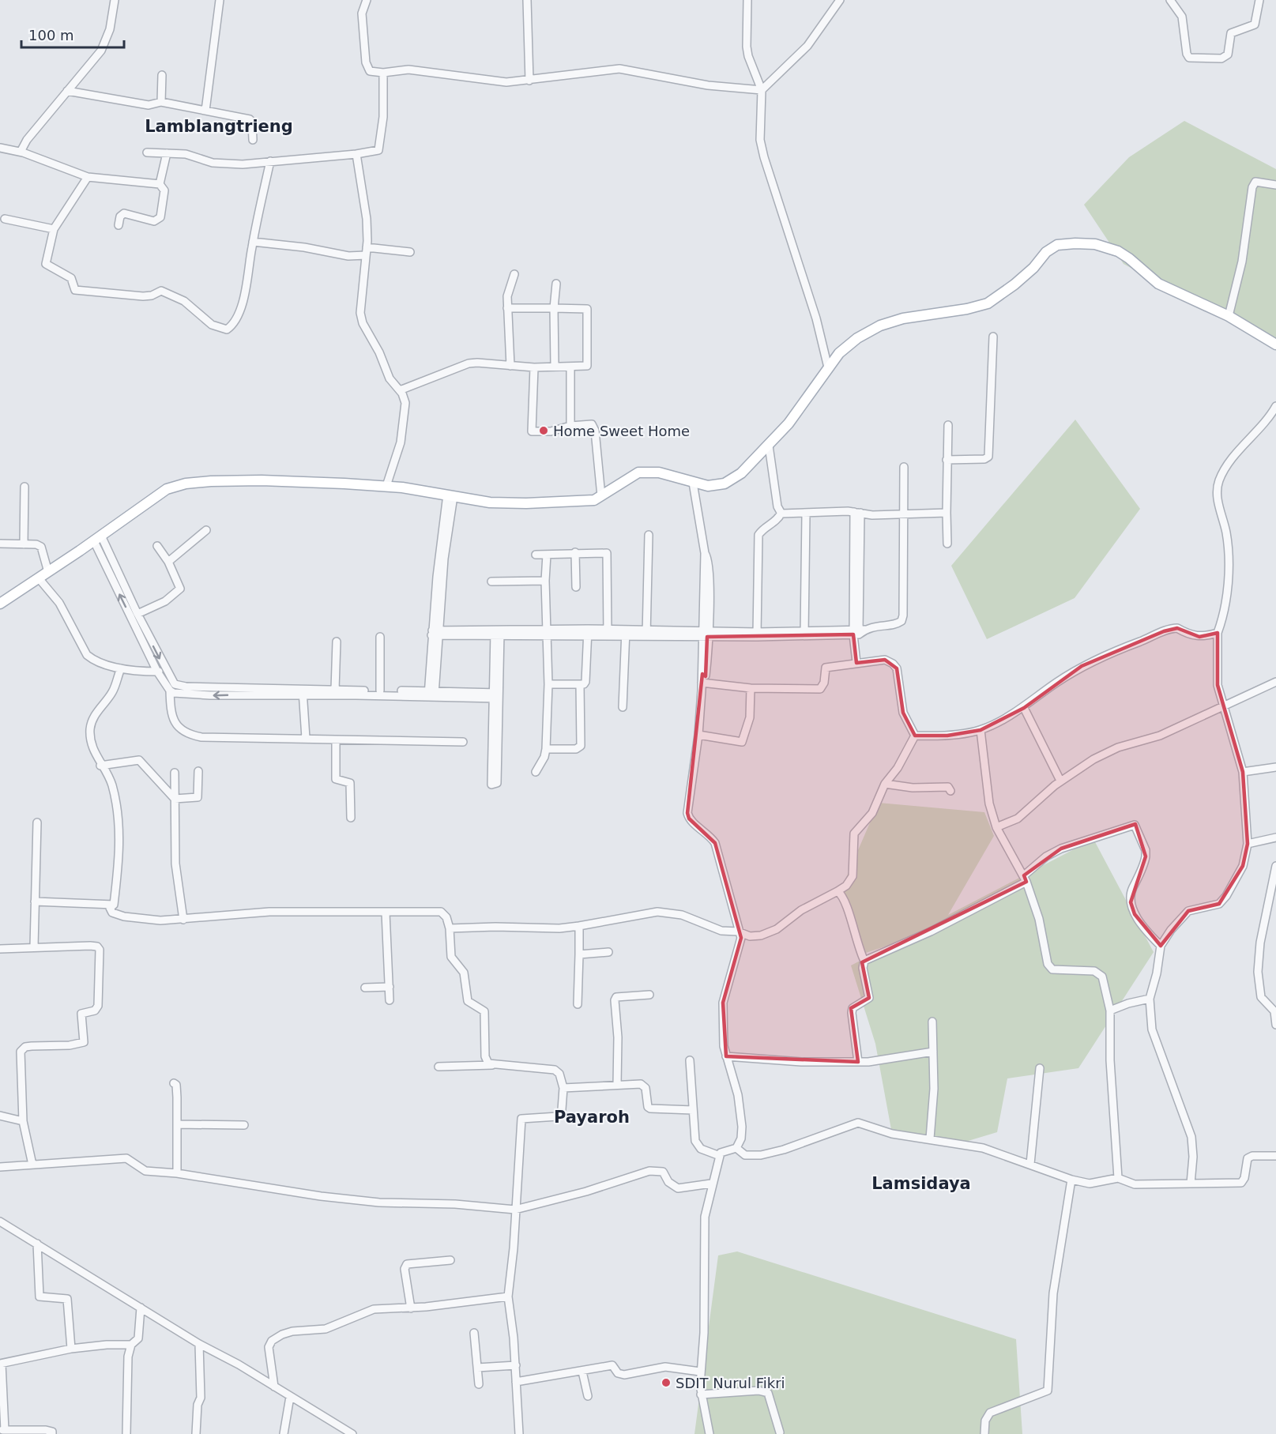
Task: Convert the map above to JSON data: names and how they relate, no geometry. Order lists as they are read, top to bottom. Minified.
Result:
{"districts":["Lamblangtrieng","Payaroh","Lamsidaya"],"places":["Home Sweet Home","SDIT Nurul Fikri"],"scale_bar":"100 m"}
